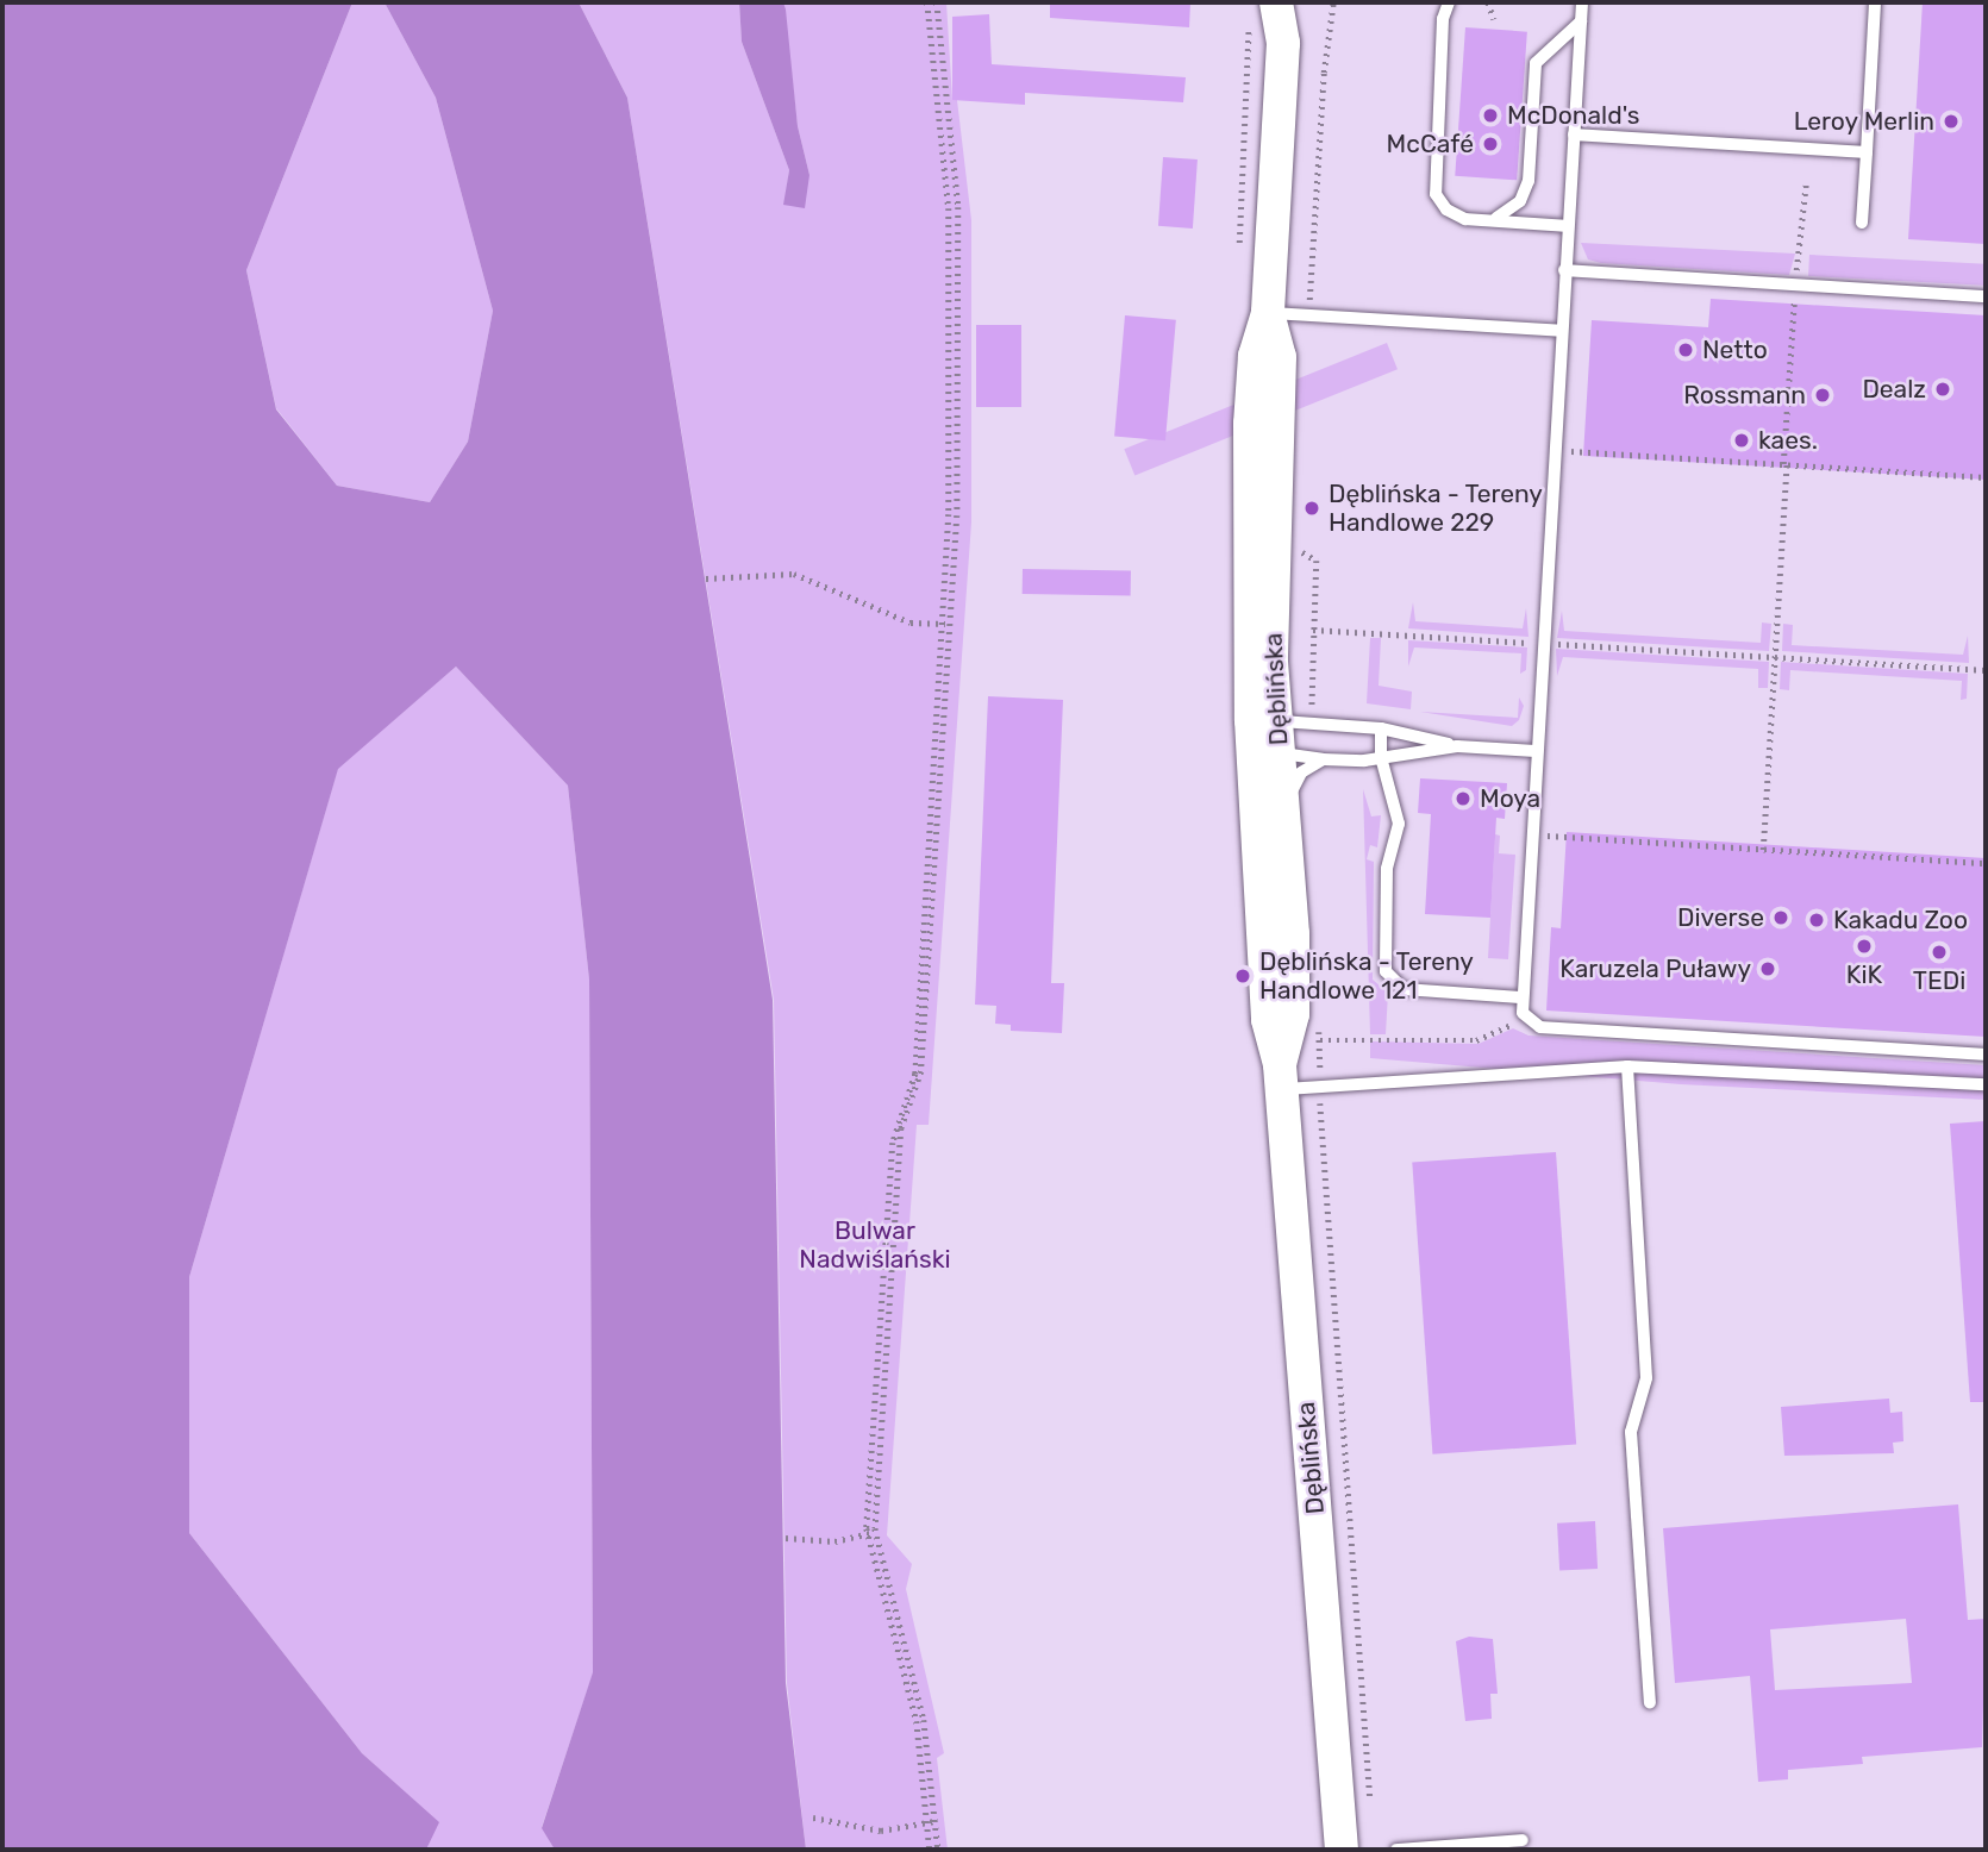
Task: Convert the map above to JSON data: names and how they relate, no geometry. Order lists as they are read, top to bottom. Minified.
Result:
{"streets":{"main road":["Dęblińska"]},"parks":["Bulwar Nadwiślański"],"places":["McDonald's","Leroy Merlin","McCafé","Netto","Dealz","Rossmann","kaes.","Dęblińska - Tereny Handlowe 229","Moya","Diverse","Kakadu Zoo","KiK","TEDi","Karuzela Puławy","Dęblińska - Tereny Handlowe 121"]}
